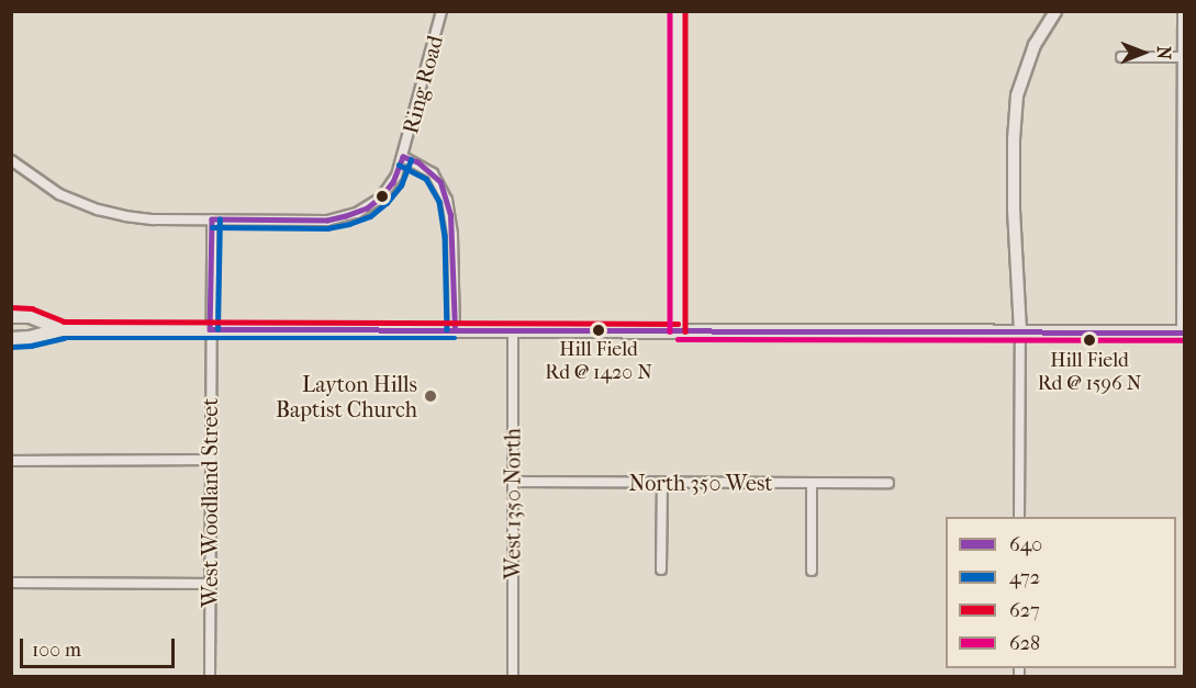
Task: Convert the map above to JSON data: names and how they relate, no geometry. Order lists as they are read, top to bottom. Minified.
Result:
{"streets":{"street":["Ring Road","North 350 West","West Woodland Street","West 1350 North"]},"crossings":[["Ring Road","West Woodland Street"],["North 350 West","West 1350 North"]],"places":["Hill Field Rd @ 1420 N","Hill Field Rd @ 1596 N","Layton Hills Baptist Church"],"lines":["transit line 627","transit line 628","transit line 640","transit line 472"],"legend":["640","472","627","628"],"scale_bar":"100 m","north":"right"}
